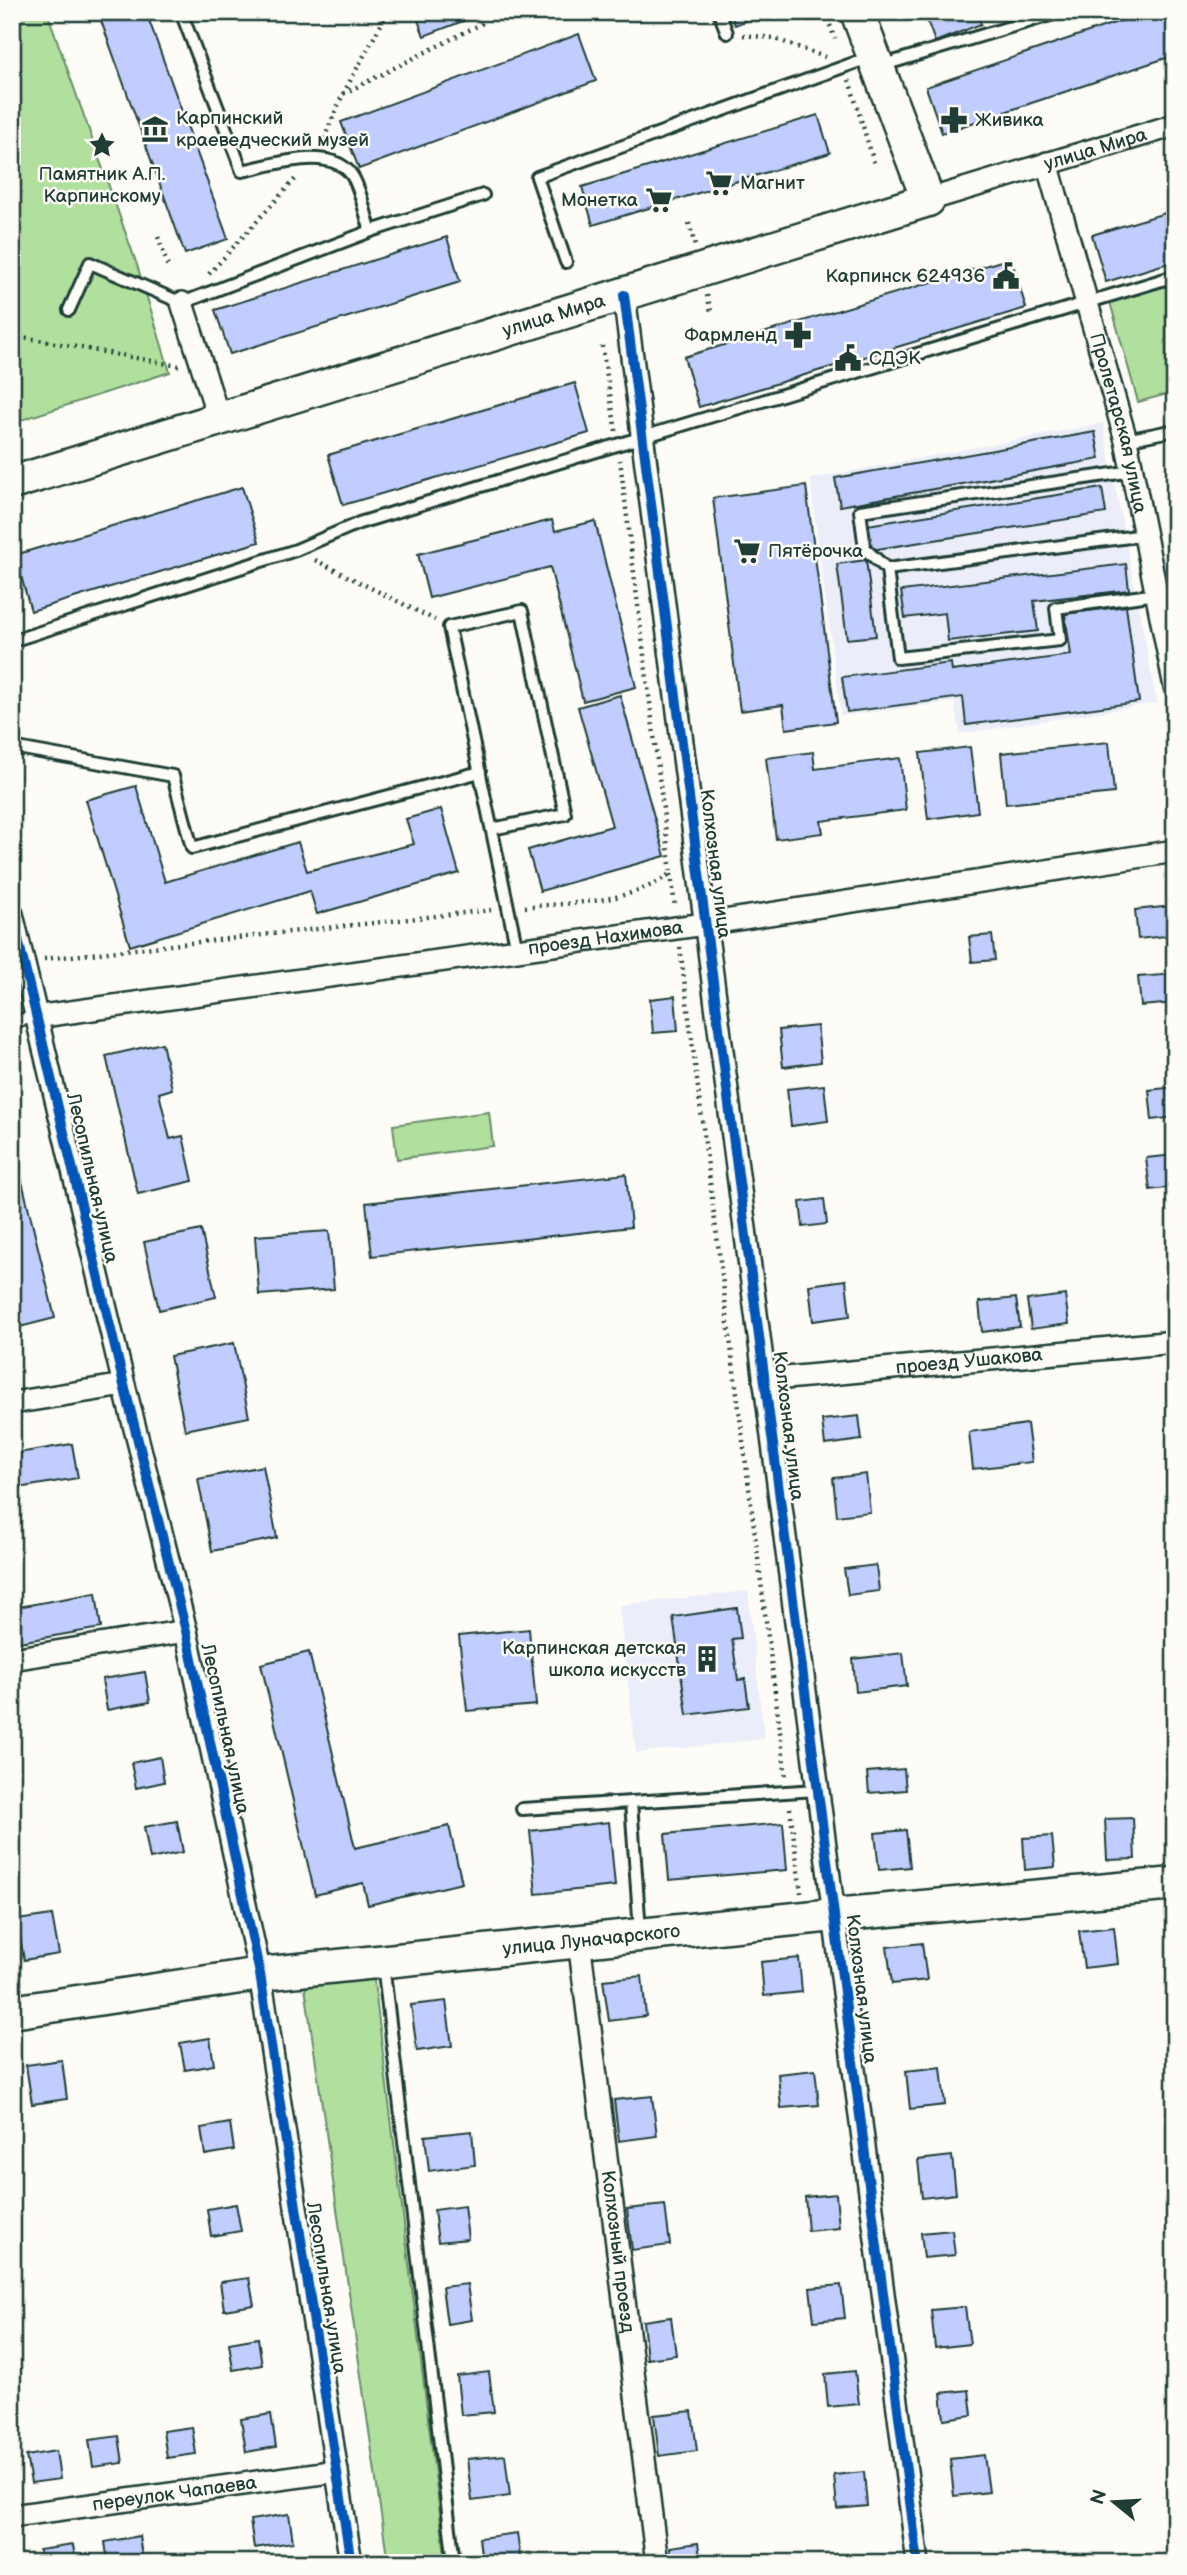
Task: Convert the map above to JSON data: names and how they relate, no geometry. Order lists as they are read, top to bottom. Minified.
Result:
{"streets":{"main road":["улица Мира","улица Луначарского"],"street":["Пролетарская улица","Колхозная улица","проезд Нахимова","Лесопильная улица","проезд Ушакова","Колхозный проезд","переулок Чапаева"]},"crossings":[["улица Мира","Пролетарская улица"],["улица Мира","Колхозная улица"],["Колхозная улица","проезд Нахимова"],["Колхозная улица","проезд Ушакова"],["Колхозная улица","улица Луначарского"],["проезд Нахимова","Лесопильная улица"],["Лесопильная улица","улица Луначарского"],["Лесопильная улица","переулок Чапаева"],["улица Луначарского","Колхозный проезд"]],"places":{"pharmacy":["Живика","Фармленд"],"museum":["Карпинский краеведческий музей"],"place":["Памятник А.П. Карпинскому"],"supermarket":["Магнит","Монетка","Пятёрочка"],"public building":["Карпинск 624936","СДЭК"],"building":["Карпинская детская школа искусств"]},"north":"left"}
